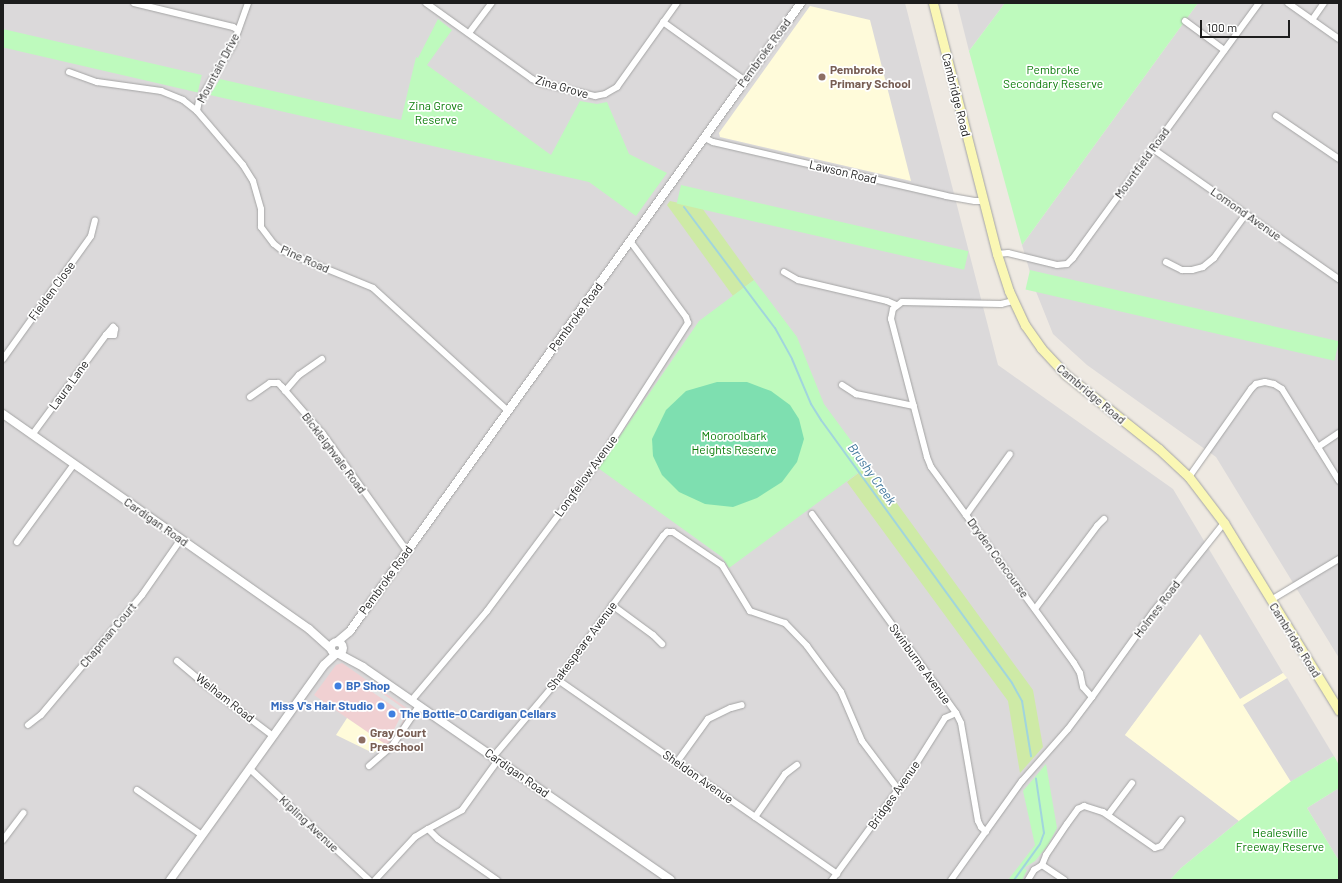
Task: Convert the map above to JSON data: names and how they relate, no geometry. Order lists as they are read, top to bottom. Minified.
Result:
{"streets":{"main road":["Cambridge Road"],"street":["Pembroke Road","Mountain Drive","Zina Grove","Mountfield Road","Lawson Road","Lomond Avenue","Pine Road","Fielden Close","Laura Lane","Bickleighvale Road","Longfellow Avenue","Cardigan Road","Dryden Concourse","Holmes Road","Chapman Court","Shakespeare Avenue","Swinburne Avenue","Welham Road","Sheldon Avenue","Bridges Avenue","Kipling Avenue"]},"crossings":[["Pembroke Road","Lawson Road"],["Pembroke Road","Pine Road"],["Pembroke Road","Bickleighvale Road"],["Pembroke Road","Longfellow Avenue"],["Pembroke Road","Cardigan Road"],["Pembroke Road","Welham Road"],["Pembroke Road","Kipling Avenue"],["Mountain Drive","Pine Road"],["Cambridge Road","Mountfield Road"],["Cambridge Road","Lawson Road"],["Cambridge Road","Holmes Road"],["Mountfield Road","Lomond Avenue"],["Laura Lane","Cardigan Road"],["Longfellow Avenue","Cardigan Road"],["Cardigan Road","Chapman Court"],["Cardigan Road","Shakespeare Avenue"],["Dryden Concourse","Holmes Road"],["Shakespeare Avenue","Sheldon Avenue"],["Shakespeare Avenue","Bridges Avenue"],["Swinburne Avenue","Bridges Avenue"],["Sheldon Avenue","Bridges Avenue"]],"water":["Brushy Creek"],"parks":["Pembroke Secondary Reserve","Zina Grove Reserve","Mooroolbark Heights Reserve","Healesville Freeway Reserve"],"places":["Pembroke Primary School","BP Shop","Miss V's Hair Studio","The Bottle-O Cardigan Cellars","Gray Court Preschool"],"scale_bar":"100 m"}
